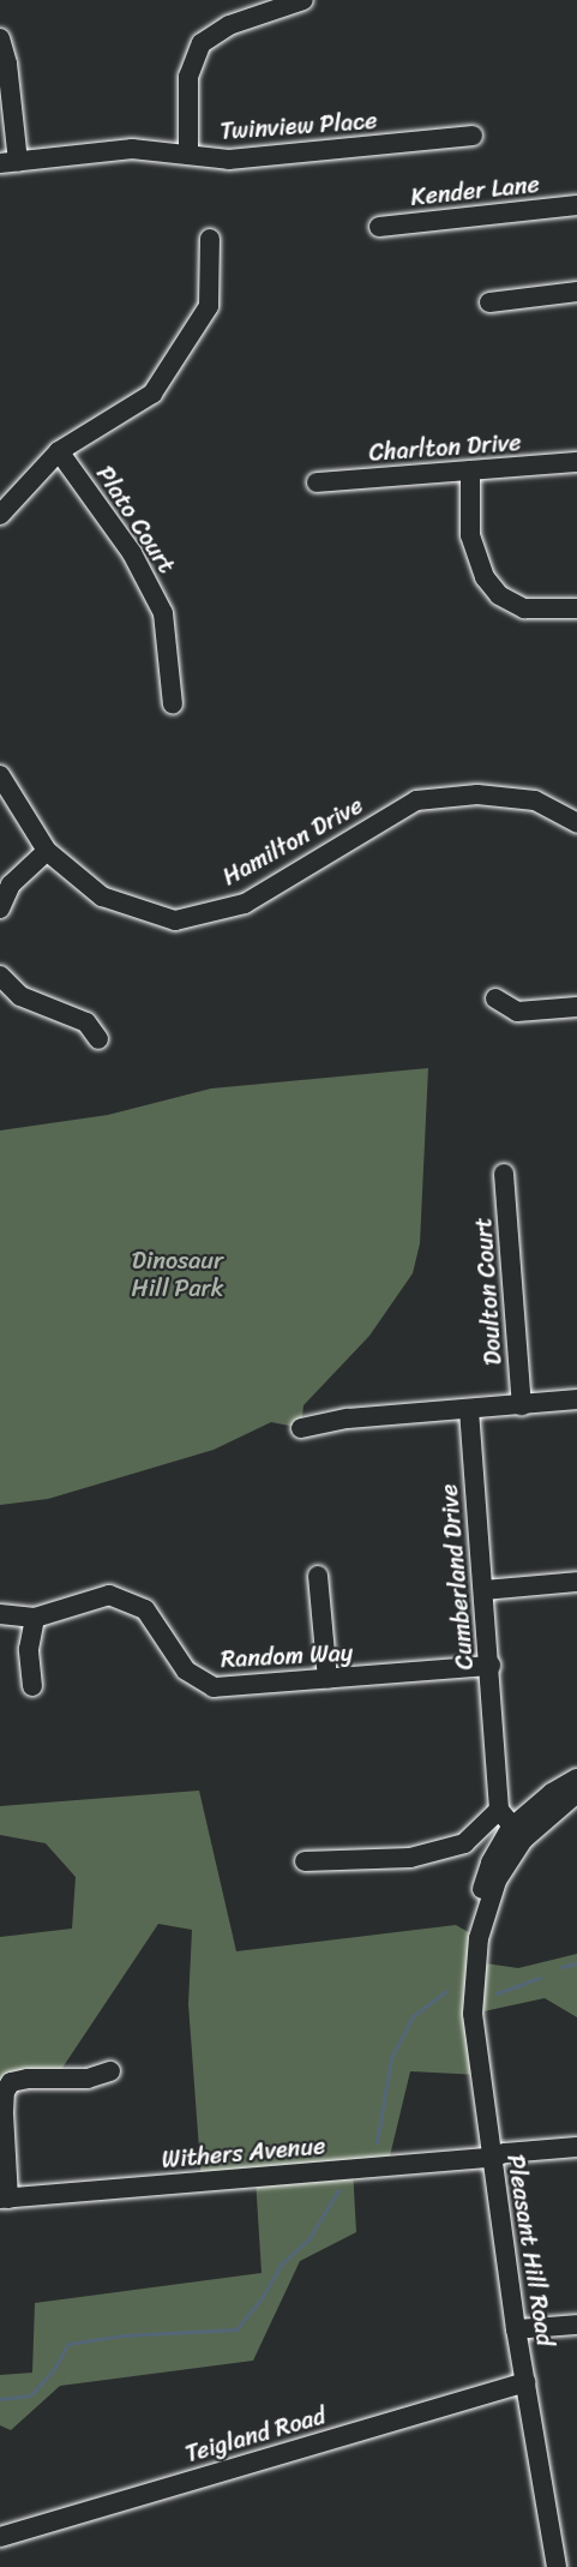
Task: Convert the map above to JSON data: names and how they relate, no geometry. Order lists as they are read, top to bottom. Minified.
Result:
{"streets":{"street":["Twinview Place","Kender Lane","Charlton Drive","Plato Court","Hamilton Drive","Doulton Court","Cumberland Drive","Random Way","Withers Avenue","Pleasant Hill Road","Teigland Road"]},"crossings":[["Cumberland Drive","Random Way"],["Withers Avenue","Pleasant Hill Road"],["Pleasant Hill Road","Teigland Road"]],"parks":["Dinosaur Hill Park"]}
